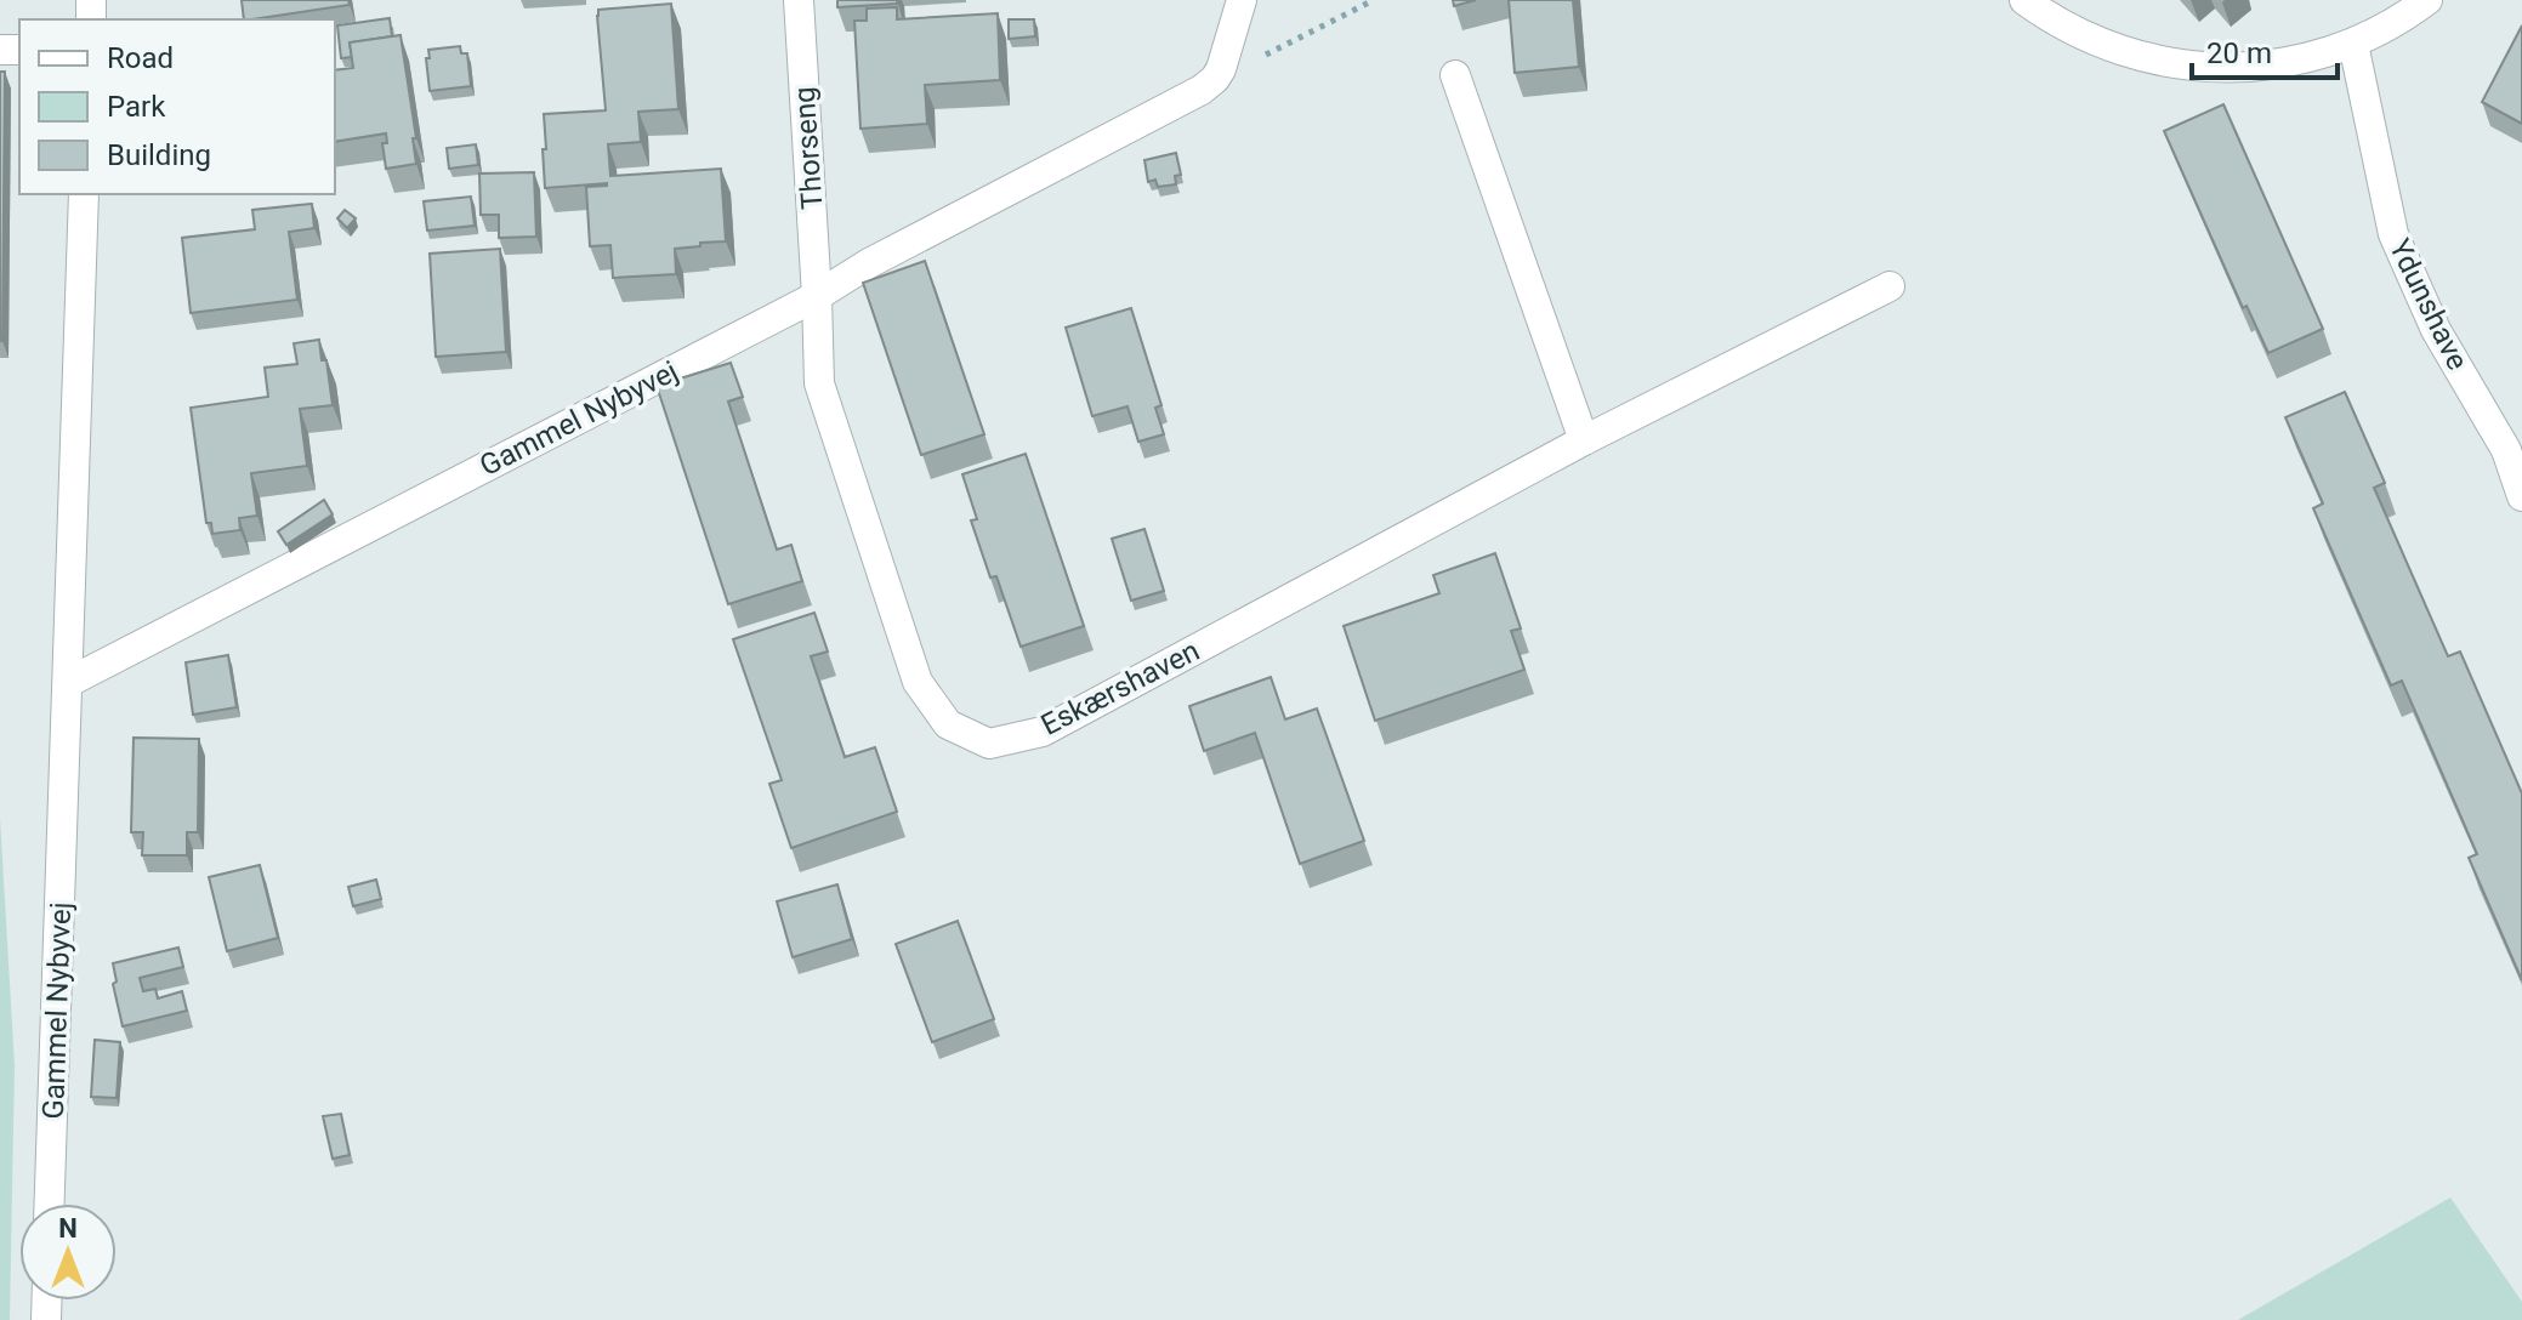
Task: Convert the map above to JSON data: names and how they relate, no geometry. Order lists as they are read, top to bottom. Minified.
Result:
{"streets":{"street":["Thorseng","Ydunshave","Gammel Nybyvej","Eskærshaven"]},"crossings":[["Thorseng","Gammel Nybyvej"],["Thorseng","Eskærshaven"],["Gammel Nybyvej","Eskærshaven"]],"legend":["Road","Park","Building"],"scale_bar":"20 m","north":"top"}
